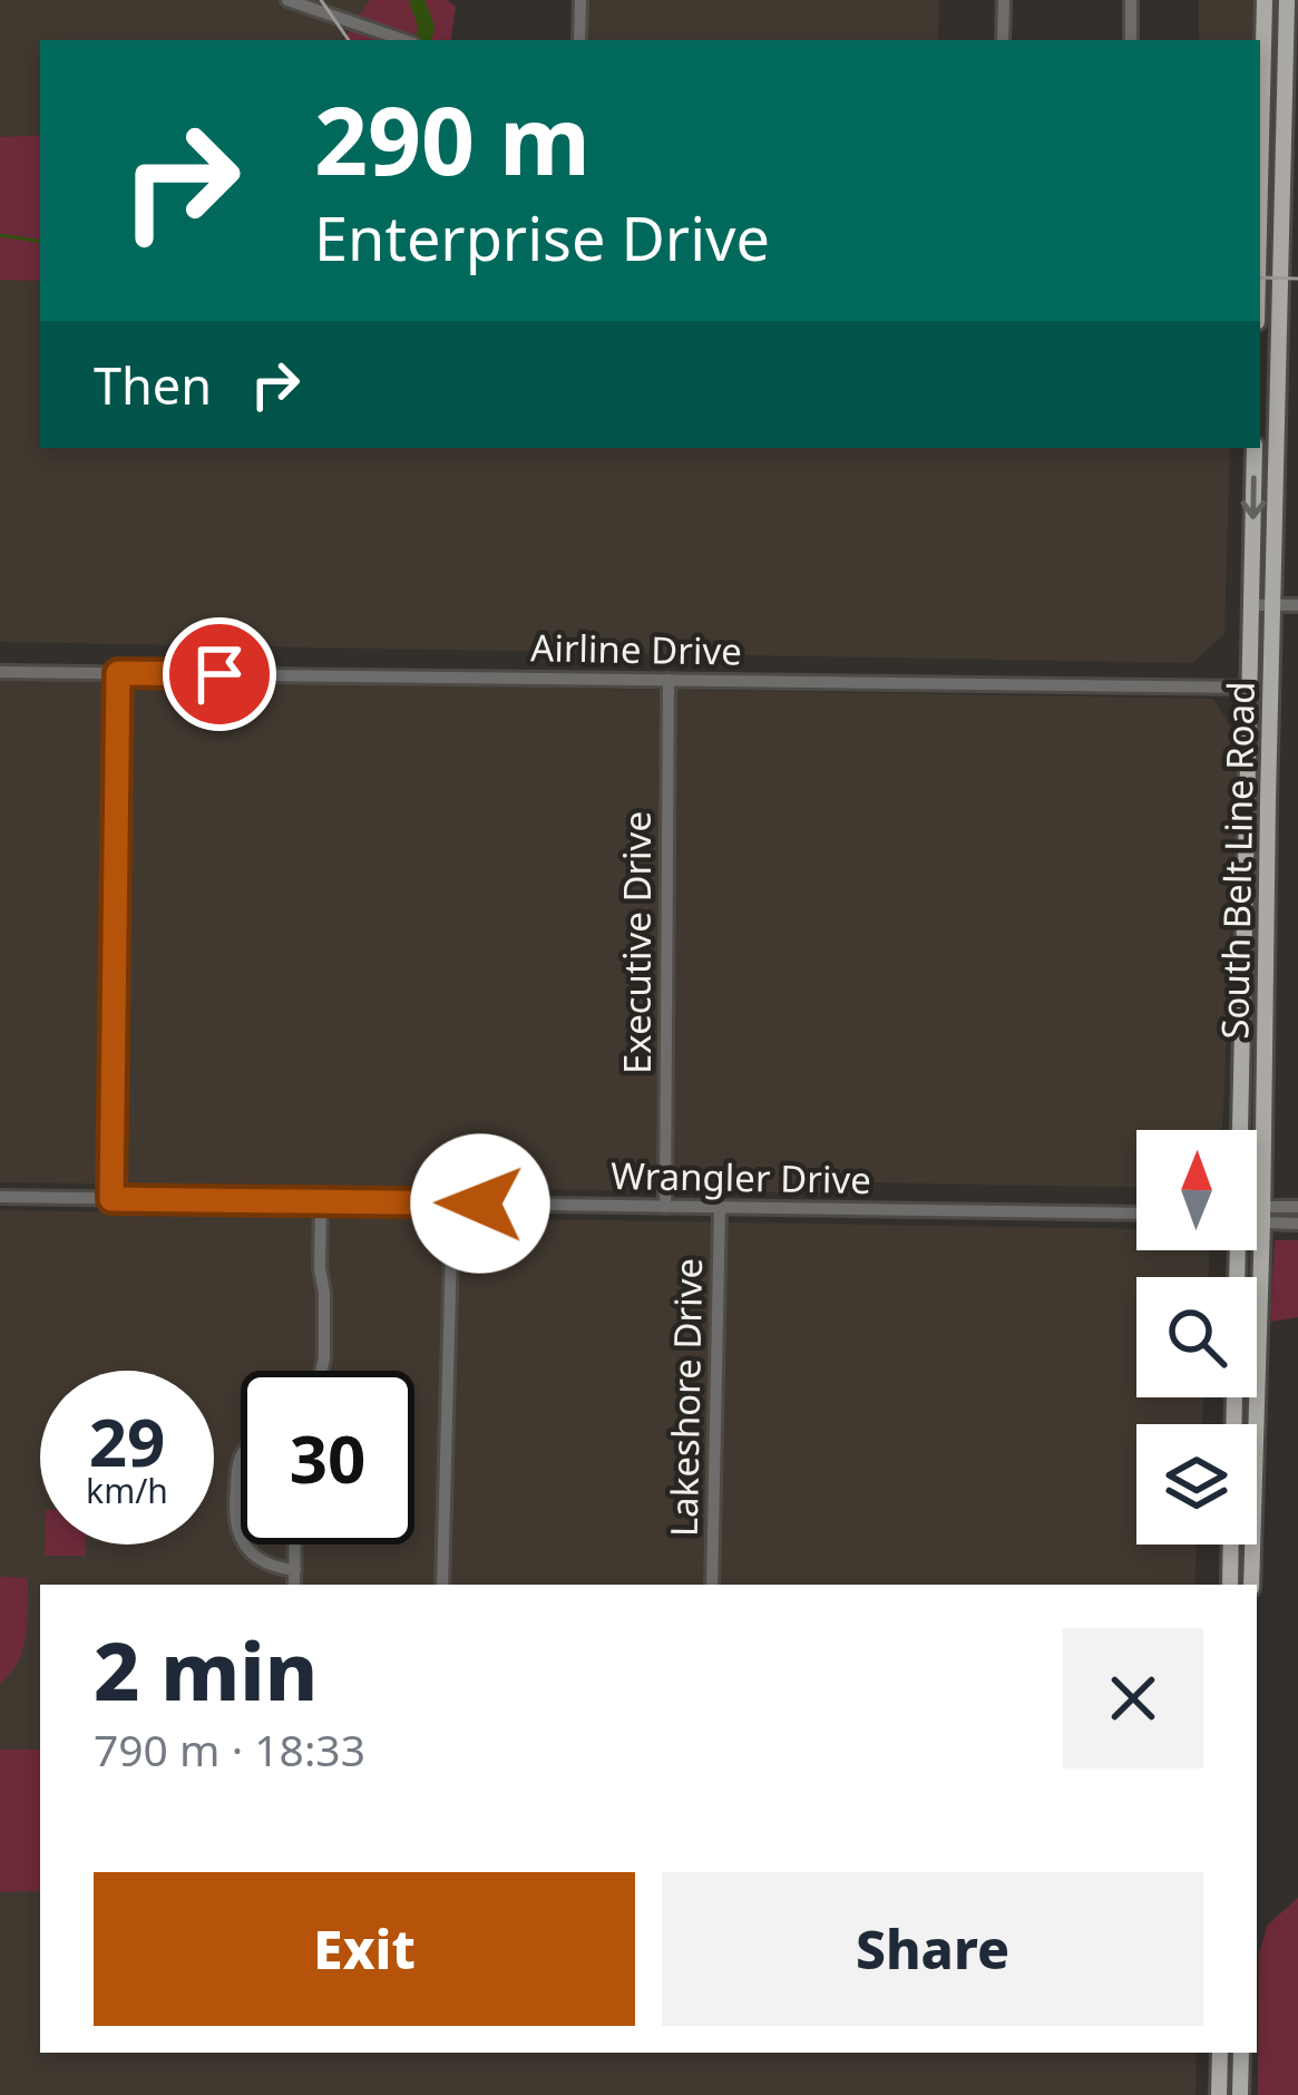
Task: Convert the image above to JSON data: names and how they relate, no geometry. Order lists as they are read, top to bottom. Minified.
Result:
{"streets":{"main road":["South Belt Line Road"],"street":["Airline Drive","Executive Drive","Wrangler Drive","Lakeshore Drive"]},"crossings":[["Airline Drive","South Belt Line Road"],["Airline Drive","Executive Drive"],["Executive Drive","Wrangler Drive"],["Wrangler Drive","Lakeshore Drive"]],"north":"top","page":{"turn":["290 m","Enterprise Drive"],"then":"Then","speed":"29 km/h","limit":"30","heading":["2 min","790 m · 18:33"],"buttons":["Exit","Share"]}}
